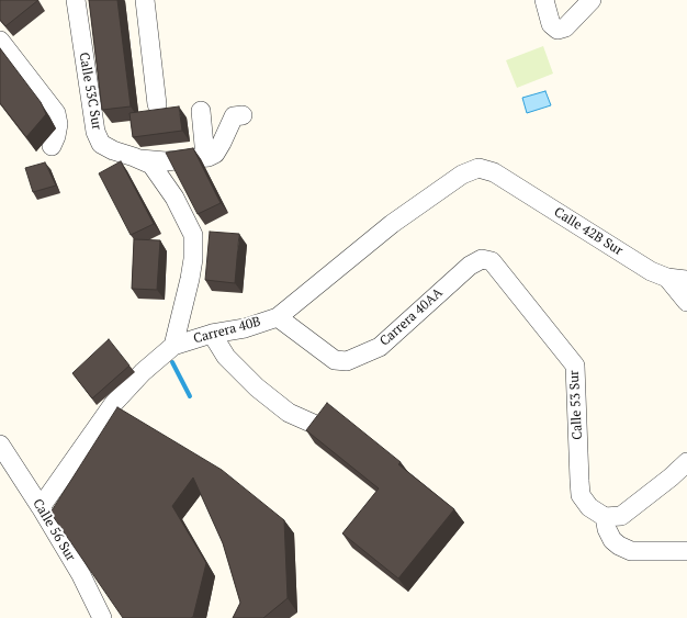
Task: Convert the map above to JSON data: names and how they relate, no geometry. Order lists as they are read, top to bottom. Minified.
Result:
{"streets":{"street":["Calle 53C Sur","Calle 42B Sur","Carrera 40AA","Carrera 40B","Calle 53 Sur","Calle 56 Sur"]},"crossings":[["Calle 53C Sur","Carrera 40B"],["Calle 42B Sur","Carrera 40B"],["Carrera 40AA","Carrera 40B"],["Carrera 40AA","Calle 53 Sur"],["Carrera 40B","Calle 56 Sur"]]}
